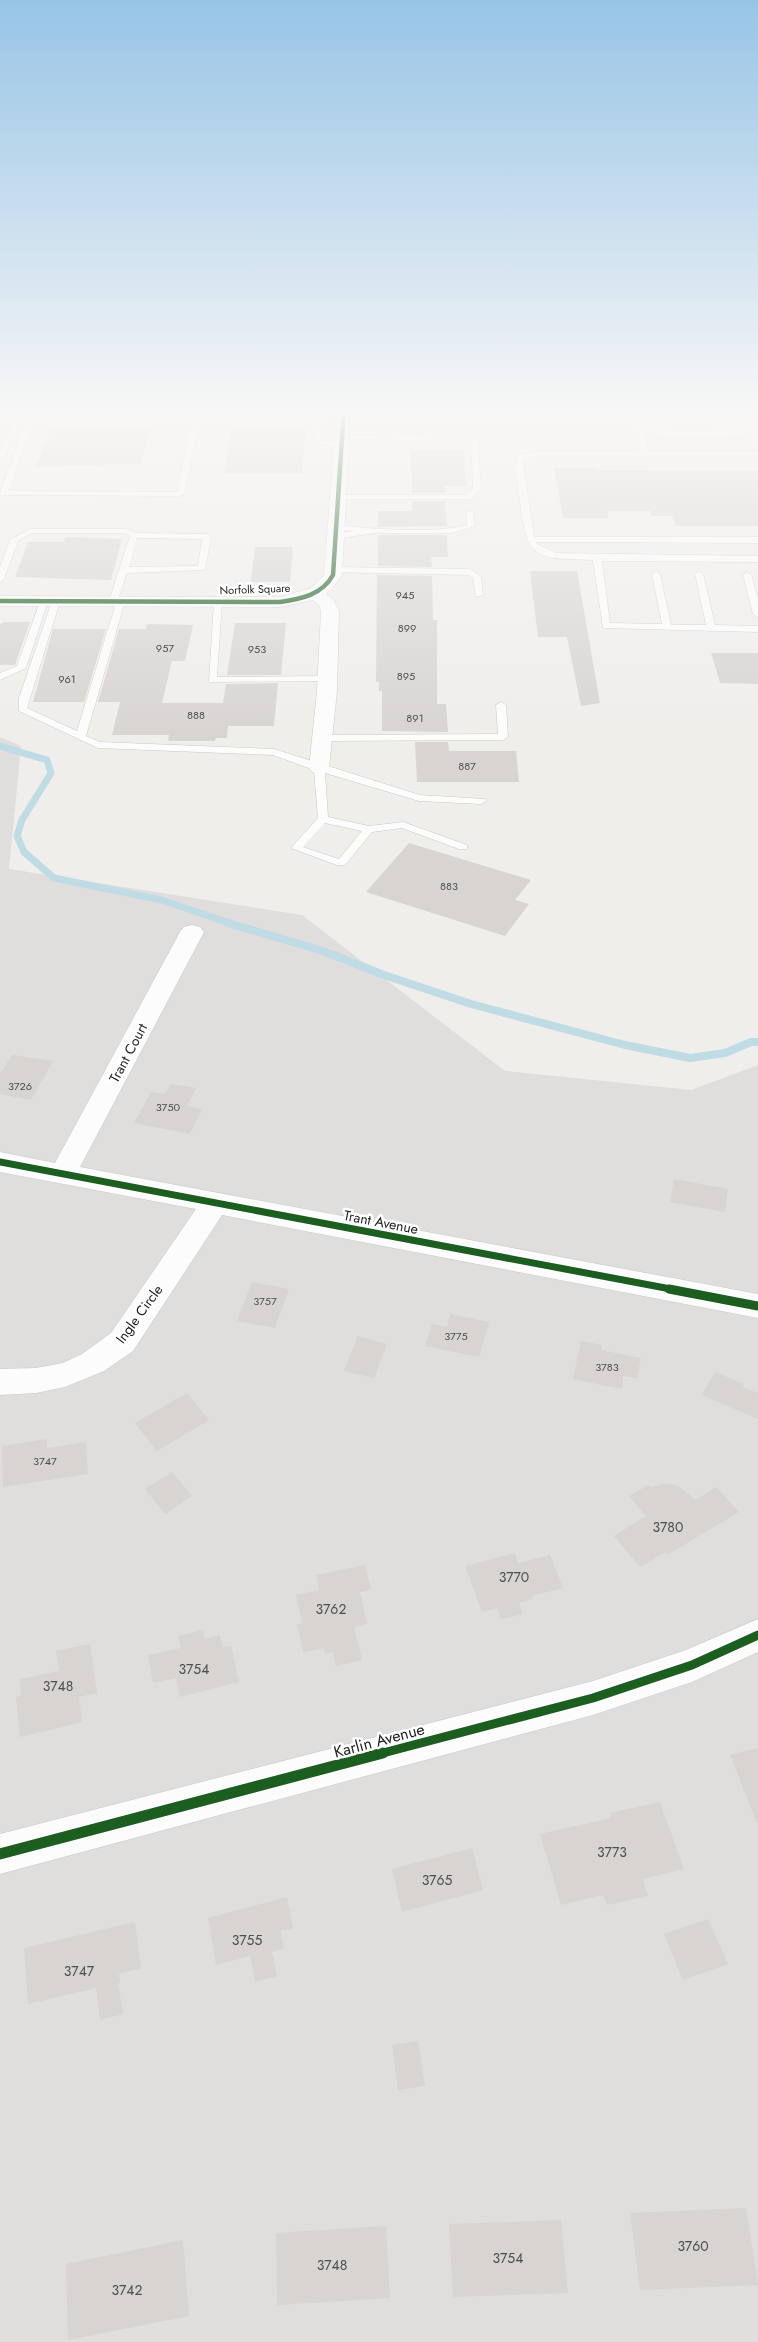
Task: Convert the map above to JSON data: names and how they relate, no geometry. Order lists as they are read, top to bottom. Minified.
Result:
{"streets":{"street":["Norfolk Square","Trant Court","Trant Avenue","Ingle Circle","Karlin Avenue"]},"crossings":[["Trant Court","Trant Avenue"],["Trant Avenue","Ingle Circle"]],"house_numbers":["945","899","957","953","895","961","888","891","887","883","3726","3750","3757","3775","3783","3747","3780","3770","3762","3754","3748","3773","3765","3755","3747","3760","3754","3748","3742"]}
